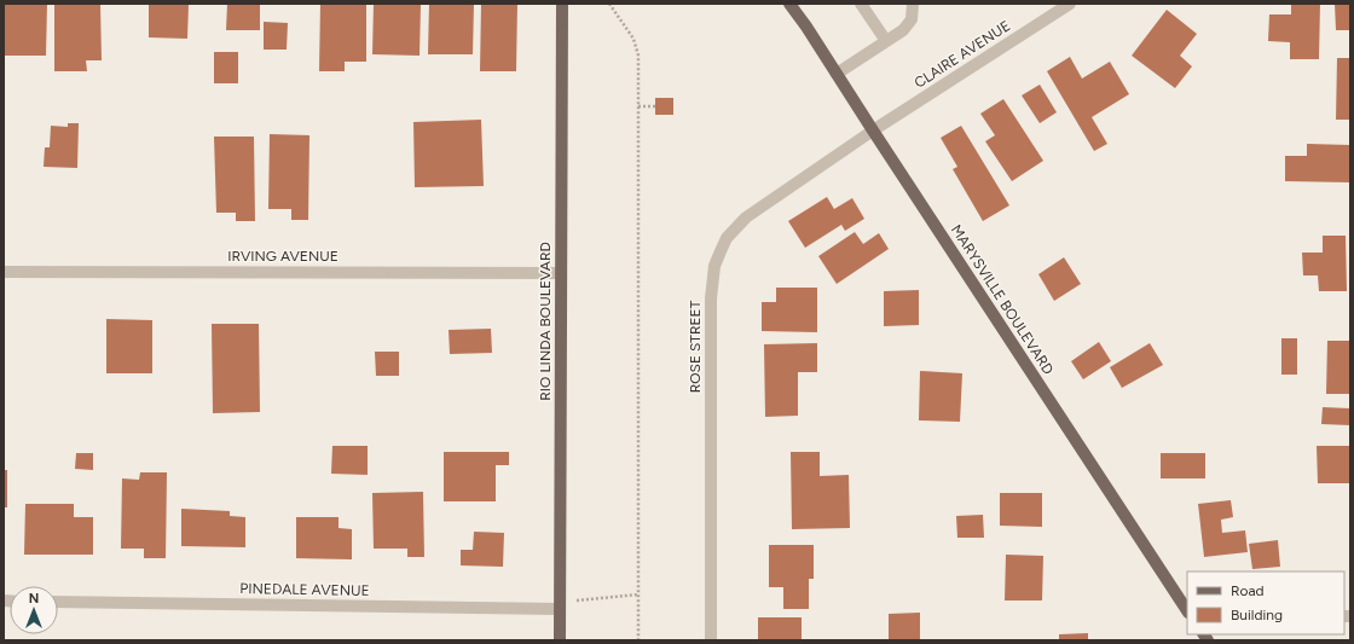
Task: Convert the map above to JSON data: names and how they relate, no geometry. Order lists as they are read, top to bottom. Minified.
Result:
{"streets":{"main road":["MARYSVILLE BOULEVARD","RIO LINDA BOULEVARD"],"street":["CLAIRE AVENUE","IRVING AVENUE","ROSE STREET","PINEDALE AVENUE"]},"crossings":[["CLAIRE AVENUE","MARYSVILLE BOULEVARD"],["CLAIRE AVENUE","ROSE STREET"],["IRVING AVENUE","RIO LINDA BOULEVARD"],["MARYSVILLE BOULEVARD","ROSE STREET"],["RIO LINDA BOULEVARD","PINEDALE AVENUE"]],"legend":["Road","Building"],"north":"top"}
